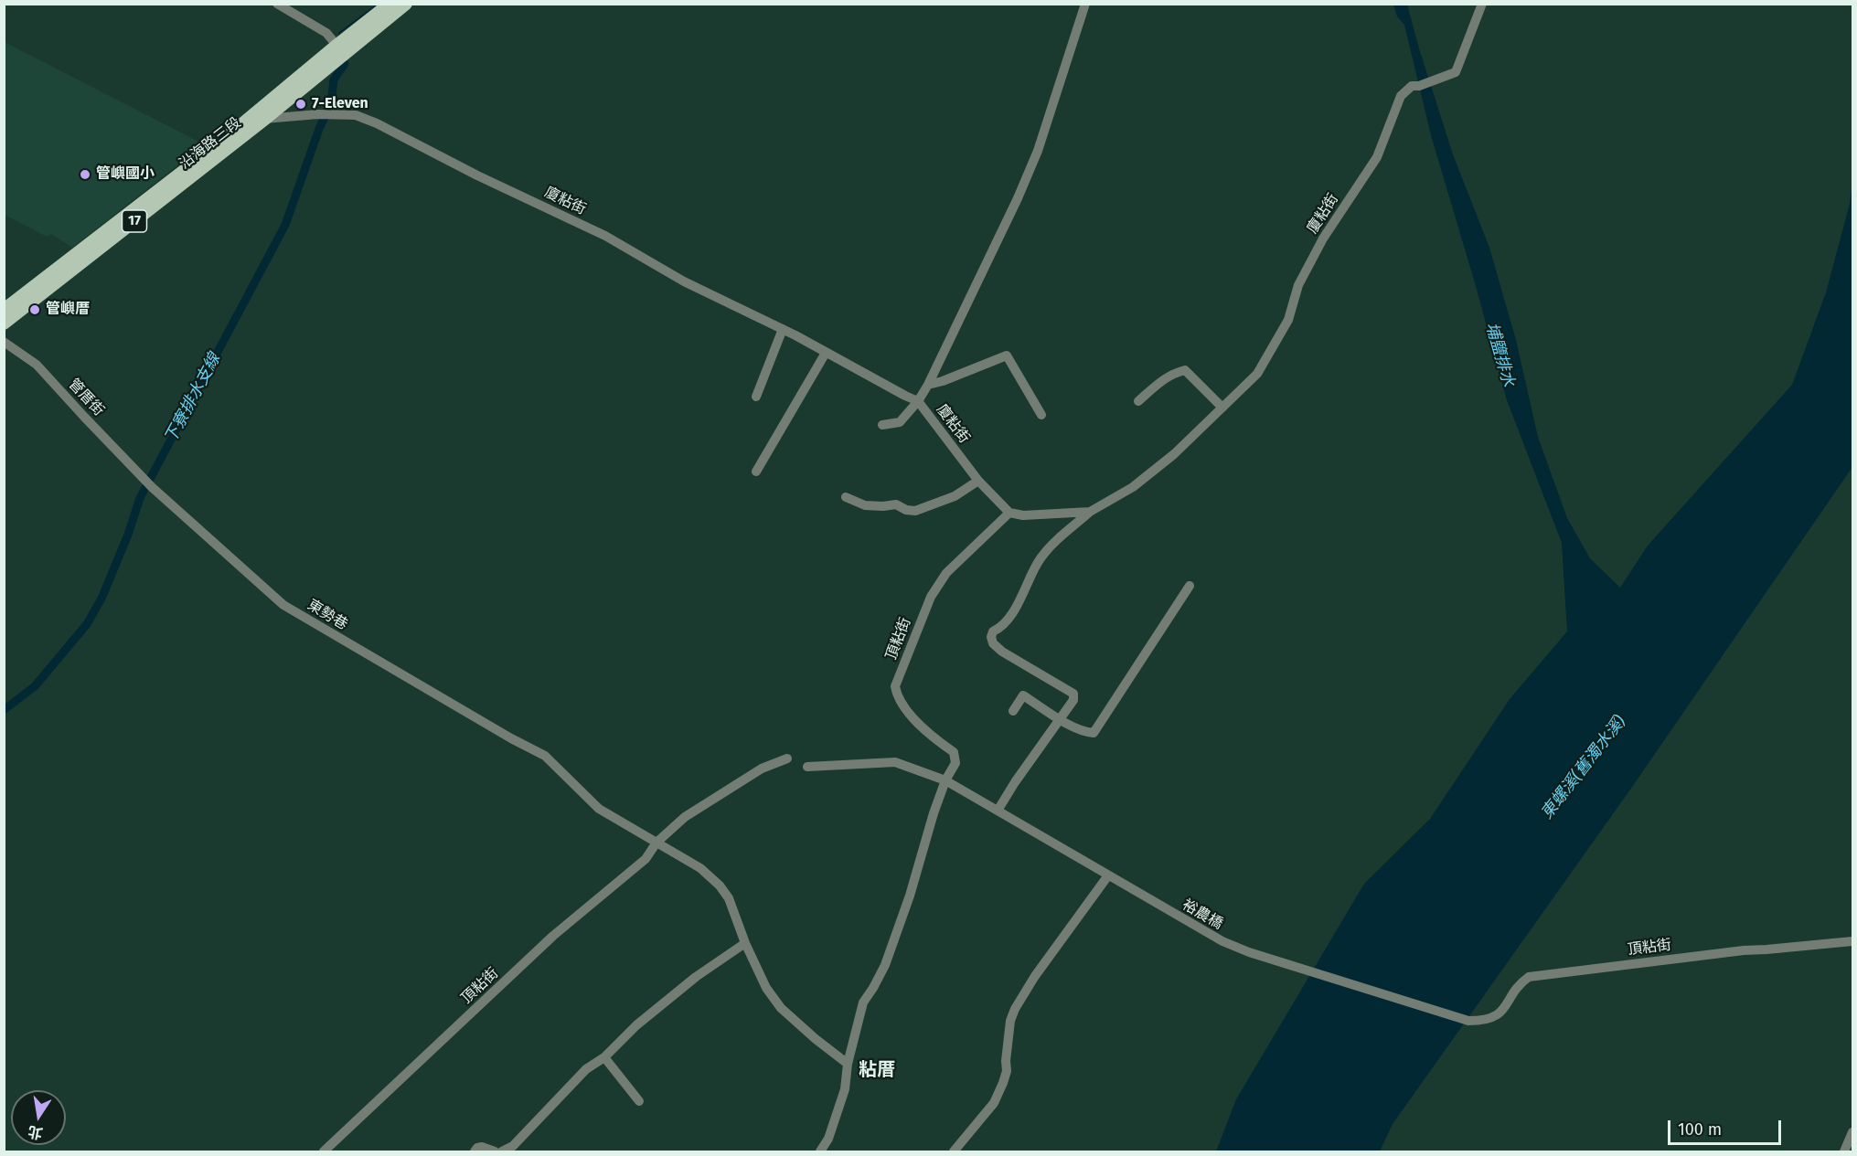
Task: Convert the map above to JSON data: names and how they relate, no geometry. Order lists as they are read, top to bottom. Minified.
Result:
{"streets":{"main road":["沿海路三段","17"],"street":["廈粘街","管厝街","東勢巷","頂粘街","裕農橋"]},"crossings":[["沿海路三段","廈粘街"],["廈粘街","頂粘街"],["管厝街","東勢巷"],["東勢巷","頂粘街"],["頂粘街","裕農橋"]],"districts":["粘厝"],"water":["埔鹽排水","下寮排水支線","東螺溪(舊濁水溪)"],"places":["7-Eleven","管嶼國小","管嶼厝"],"scale_bar":"100 m","north":"bottom"}
